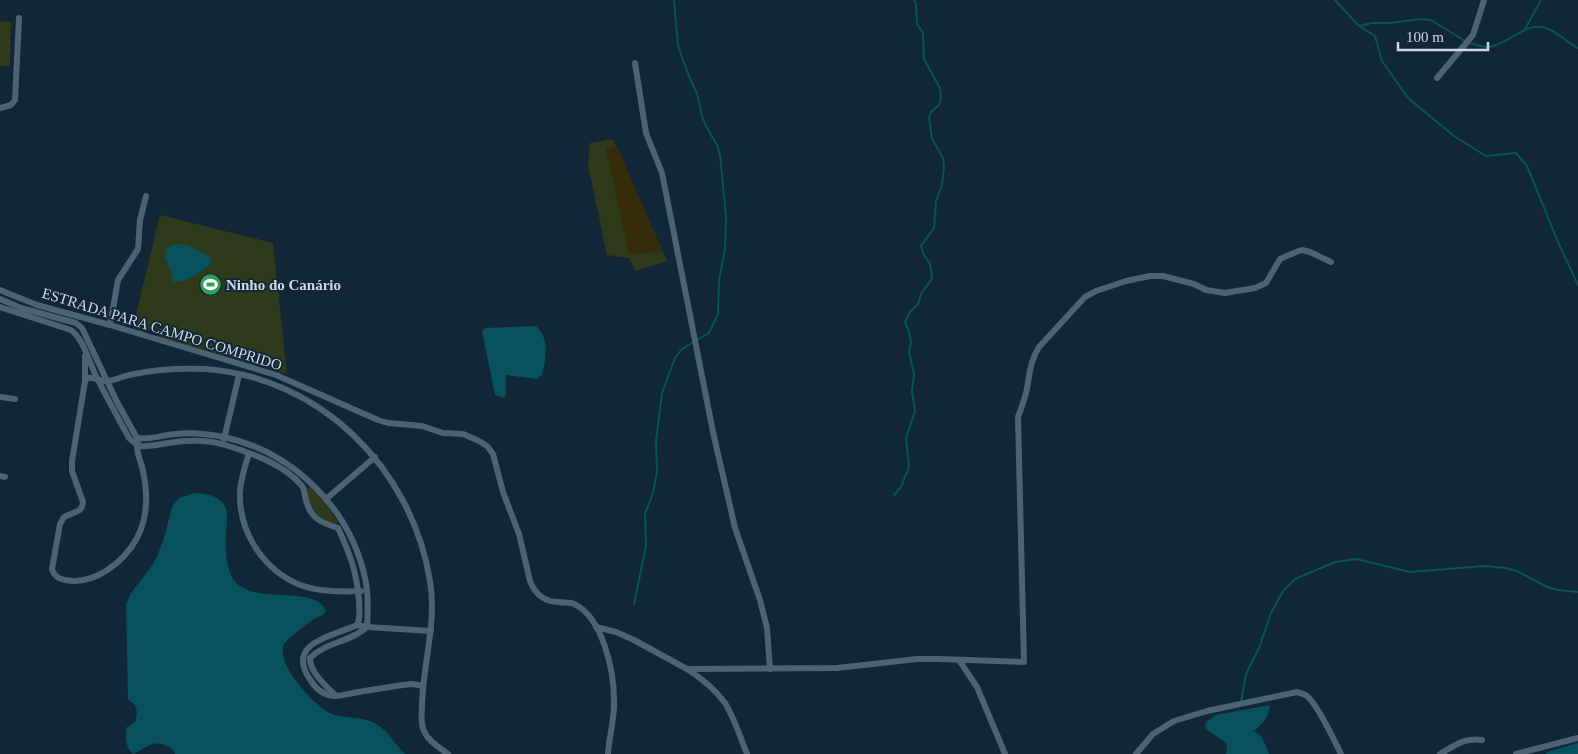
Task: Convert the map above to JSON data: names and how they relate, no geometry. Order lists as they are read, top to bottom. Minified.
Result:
{"streets":{"street":["ESTRADA PARA CAMPO COMPRIDO"]},"places":{"sports":["Ninho do Canário"]},"scale_bar":"100 m"}
